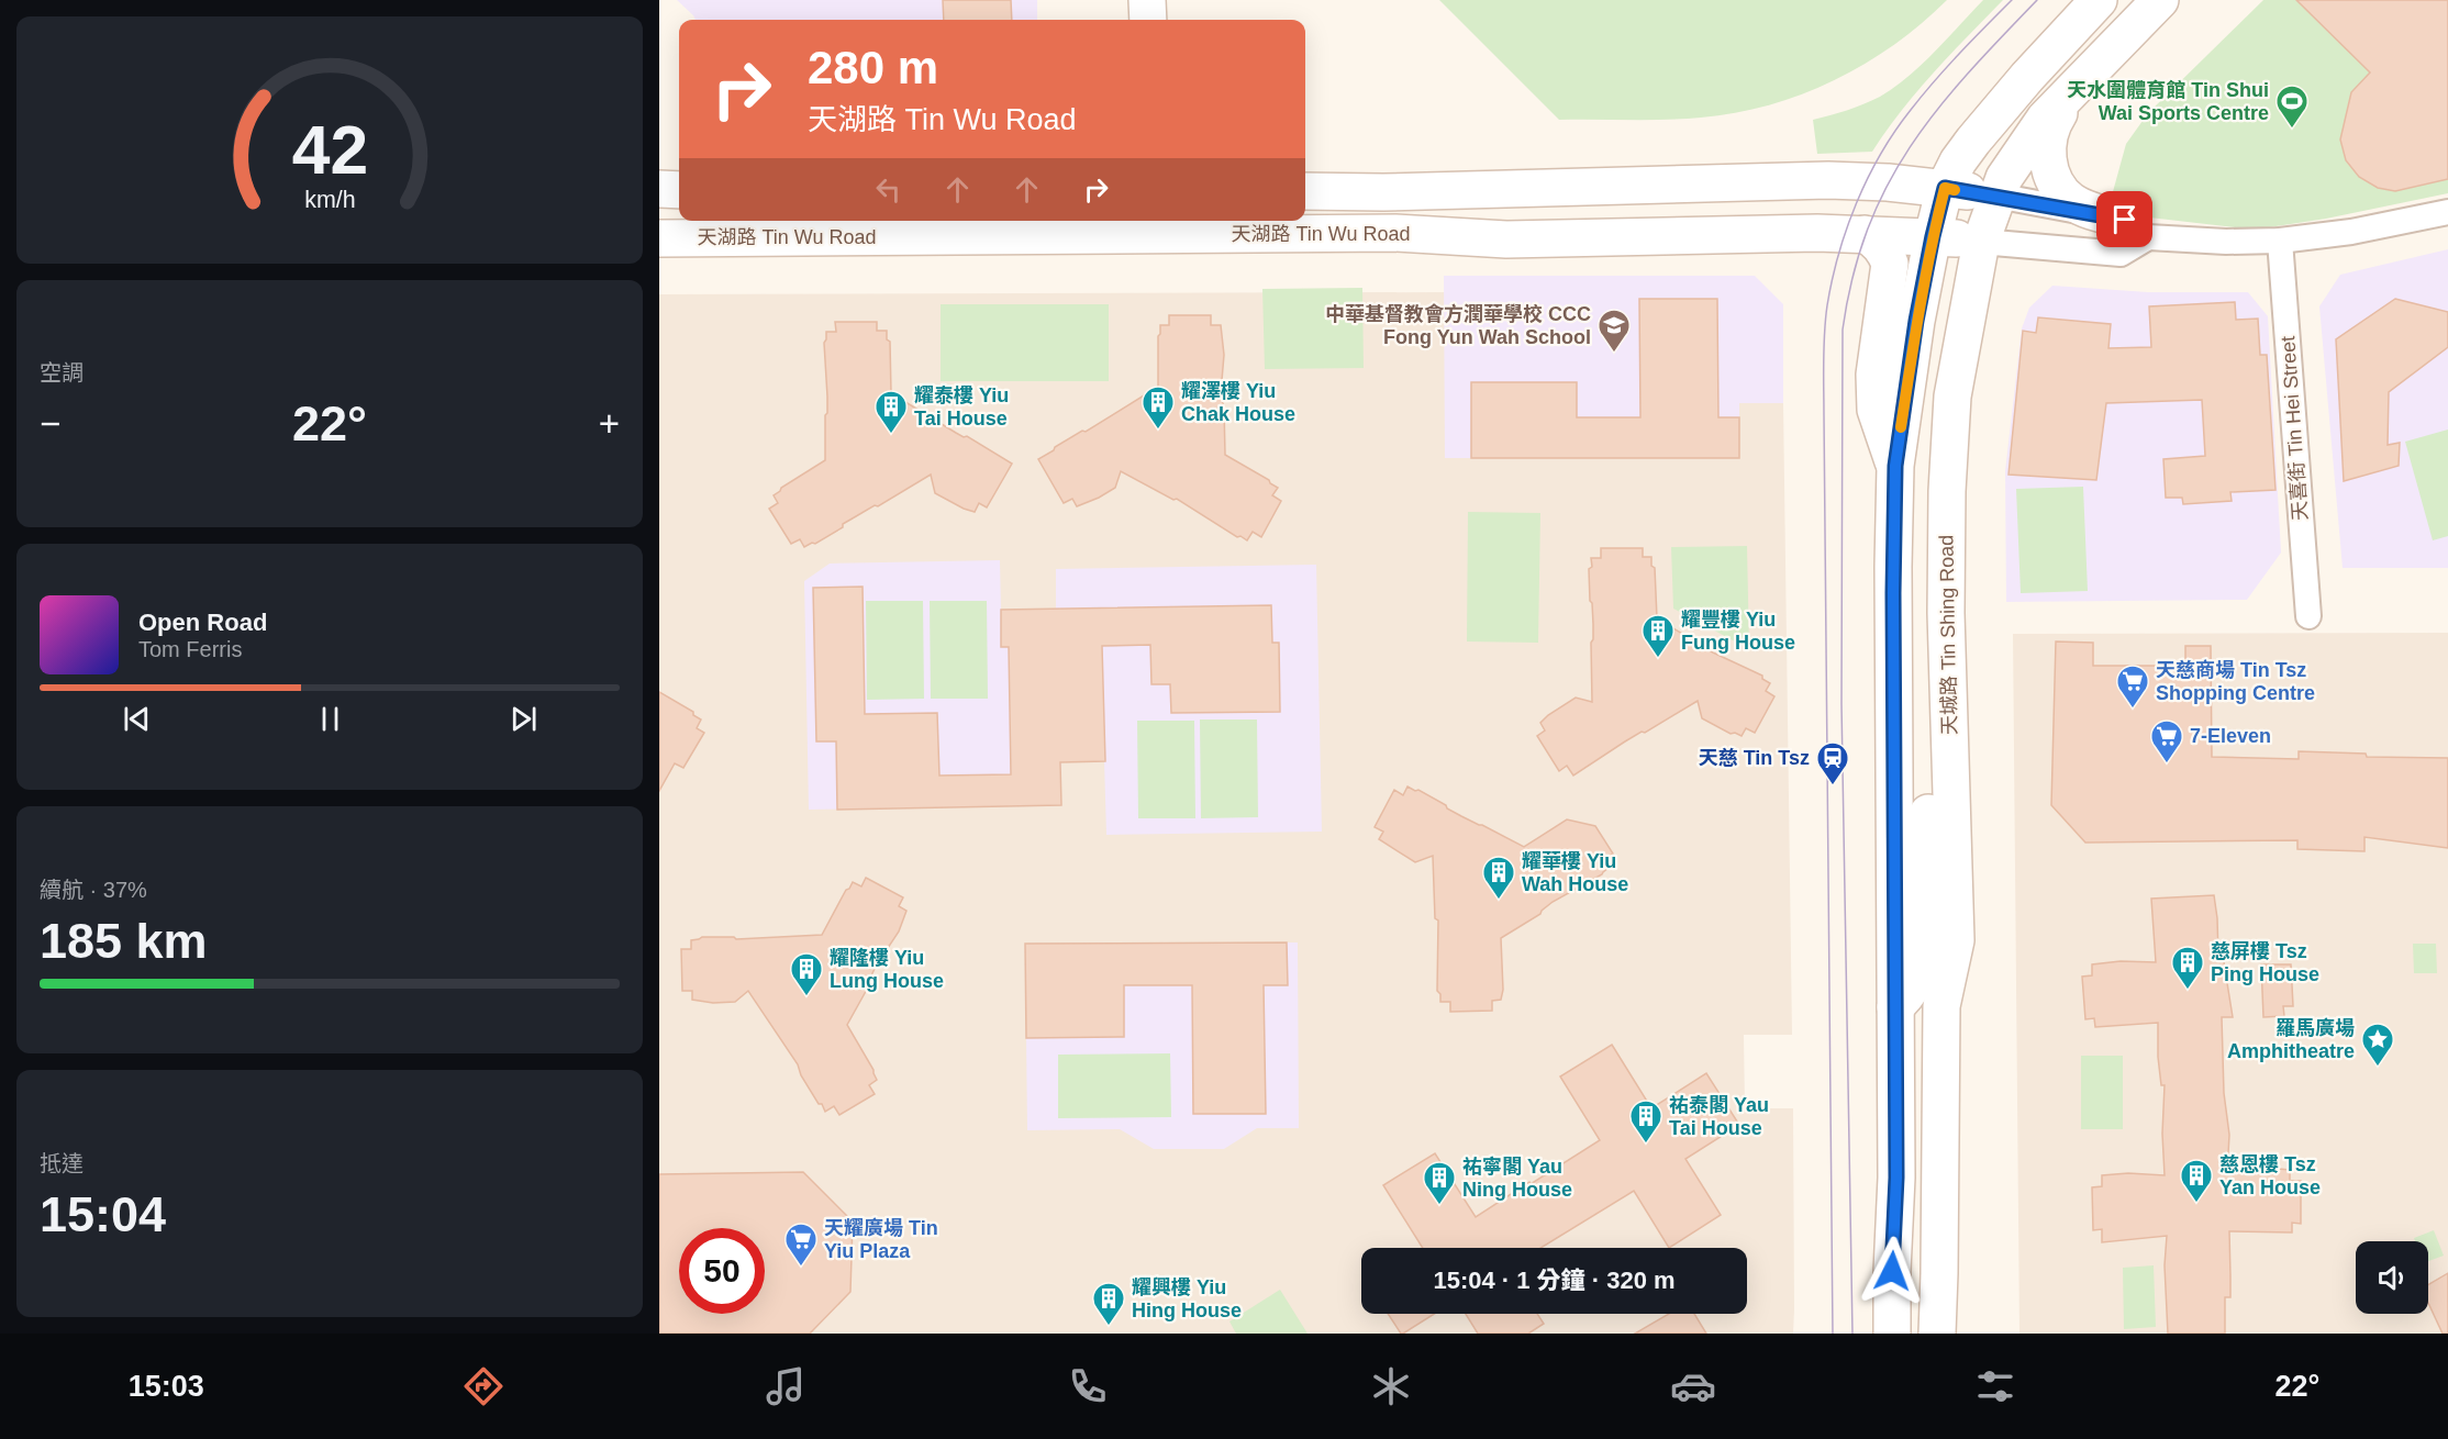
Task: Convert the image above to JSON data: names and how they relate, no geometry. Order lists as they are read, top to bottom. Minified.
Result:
{"streets":{"main road":["天湖路 Tin Wu Road","天城路 Tin Shing Road"],"street":["天喜街 Tin Hei Street"]},"crossings":[["天湖路 Tin Wu Road","天城路 Tin Shing Road"]],"places":{"sports":["天水圍體育館 Tin Shui Wai Sports Centre"],"school or university":["中華基督教會方潤華學校 CCC Fong Yun Wah School"],"building":["耀澤樓 Yiu Chak House","耀泰樓 Yiu Tai House","耀豐樓 Yiu Fung House","耀華樓 Yiu Wah House","慈屏樓 Tsz Ping House","耀隆樓 Yiu Lung House","祐泰閣 Yau Tai House","慈恩樓 Tsz Yan House","祐寧閣 Yau Ning House","耀興樓 Yiu Hing House"],"supermarket":["天慈商場 Tin Tsz Shopping Centre","7-Eleven","天耀廣場 Tin Yiu Plaza"],"station":["天慈 Tin Tsz"],"place":["羅馬廣場 Amphitheatre"]},"page":{"turn":["280 m","天湖路 Tin Wu Road"],"tile":["空調",["續航 · 37%","185 km"],["抵達","15:04"]],"heat":["−","22°","+"],"song":["Open Road","Tom Ferris"],"limit":"50","trip":"15:04 · 1 分鐘 · 320 m","tabs":["15:03","22°"],"gauge":["42","km/h"]}}
